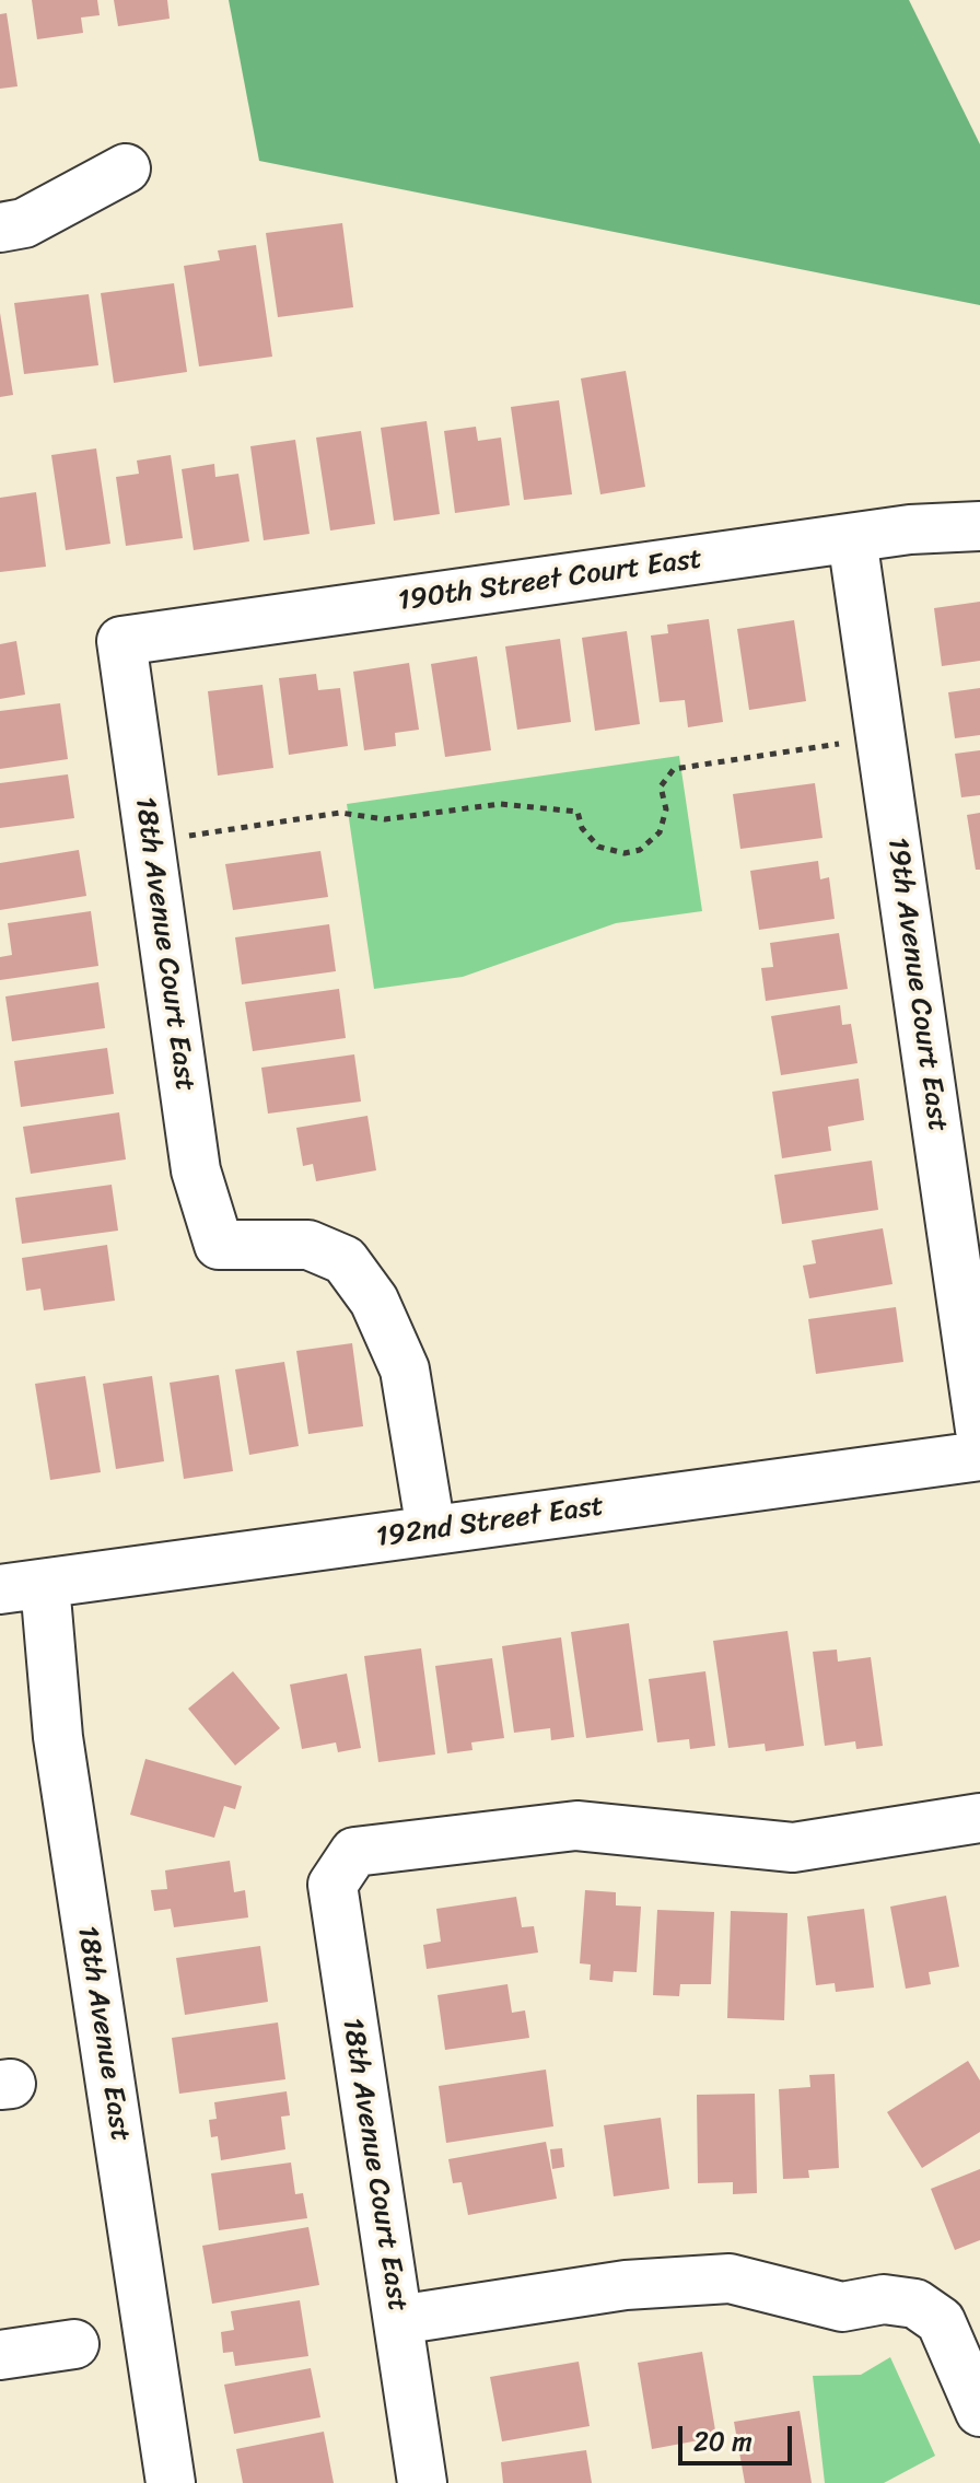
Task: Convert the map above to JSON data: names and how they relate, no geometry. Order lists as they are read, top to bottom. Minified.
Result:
{"streets":{"street":["190th Street Court East","18th Avenue Court East","19th Avenue Court East","192nd Street East","18th Avenue East"]},"crossings":[["190th Street Court East","18th Avenue Court East"],["190th Street Court East","19th Avenue Court East"],["18th Avenue Court East","192nd Street East"],["192nd Street East","18th Avenue East"]],"scale_bar":"20 m"}
